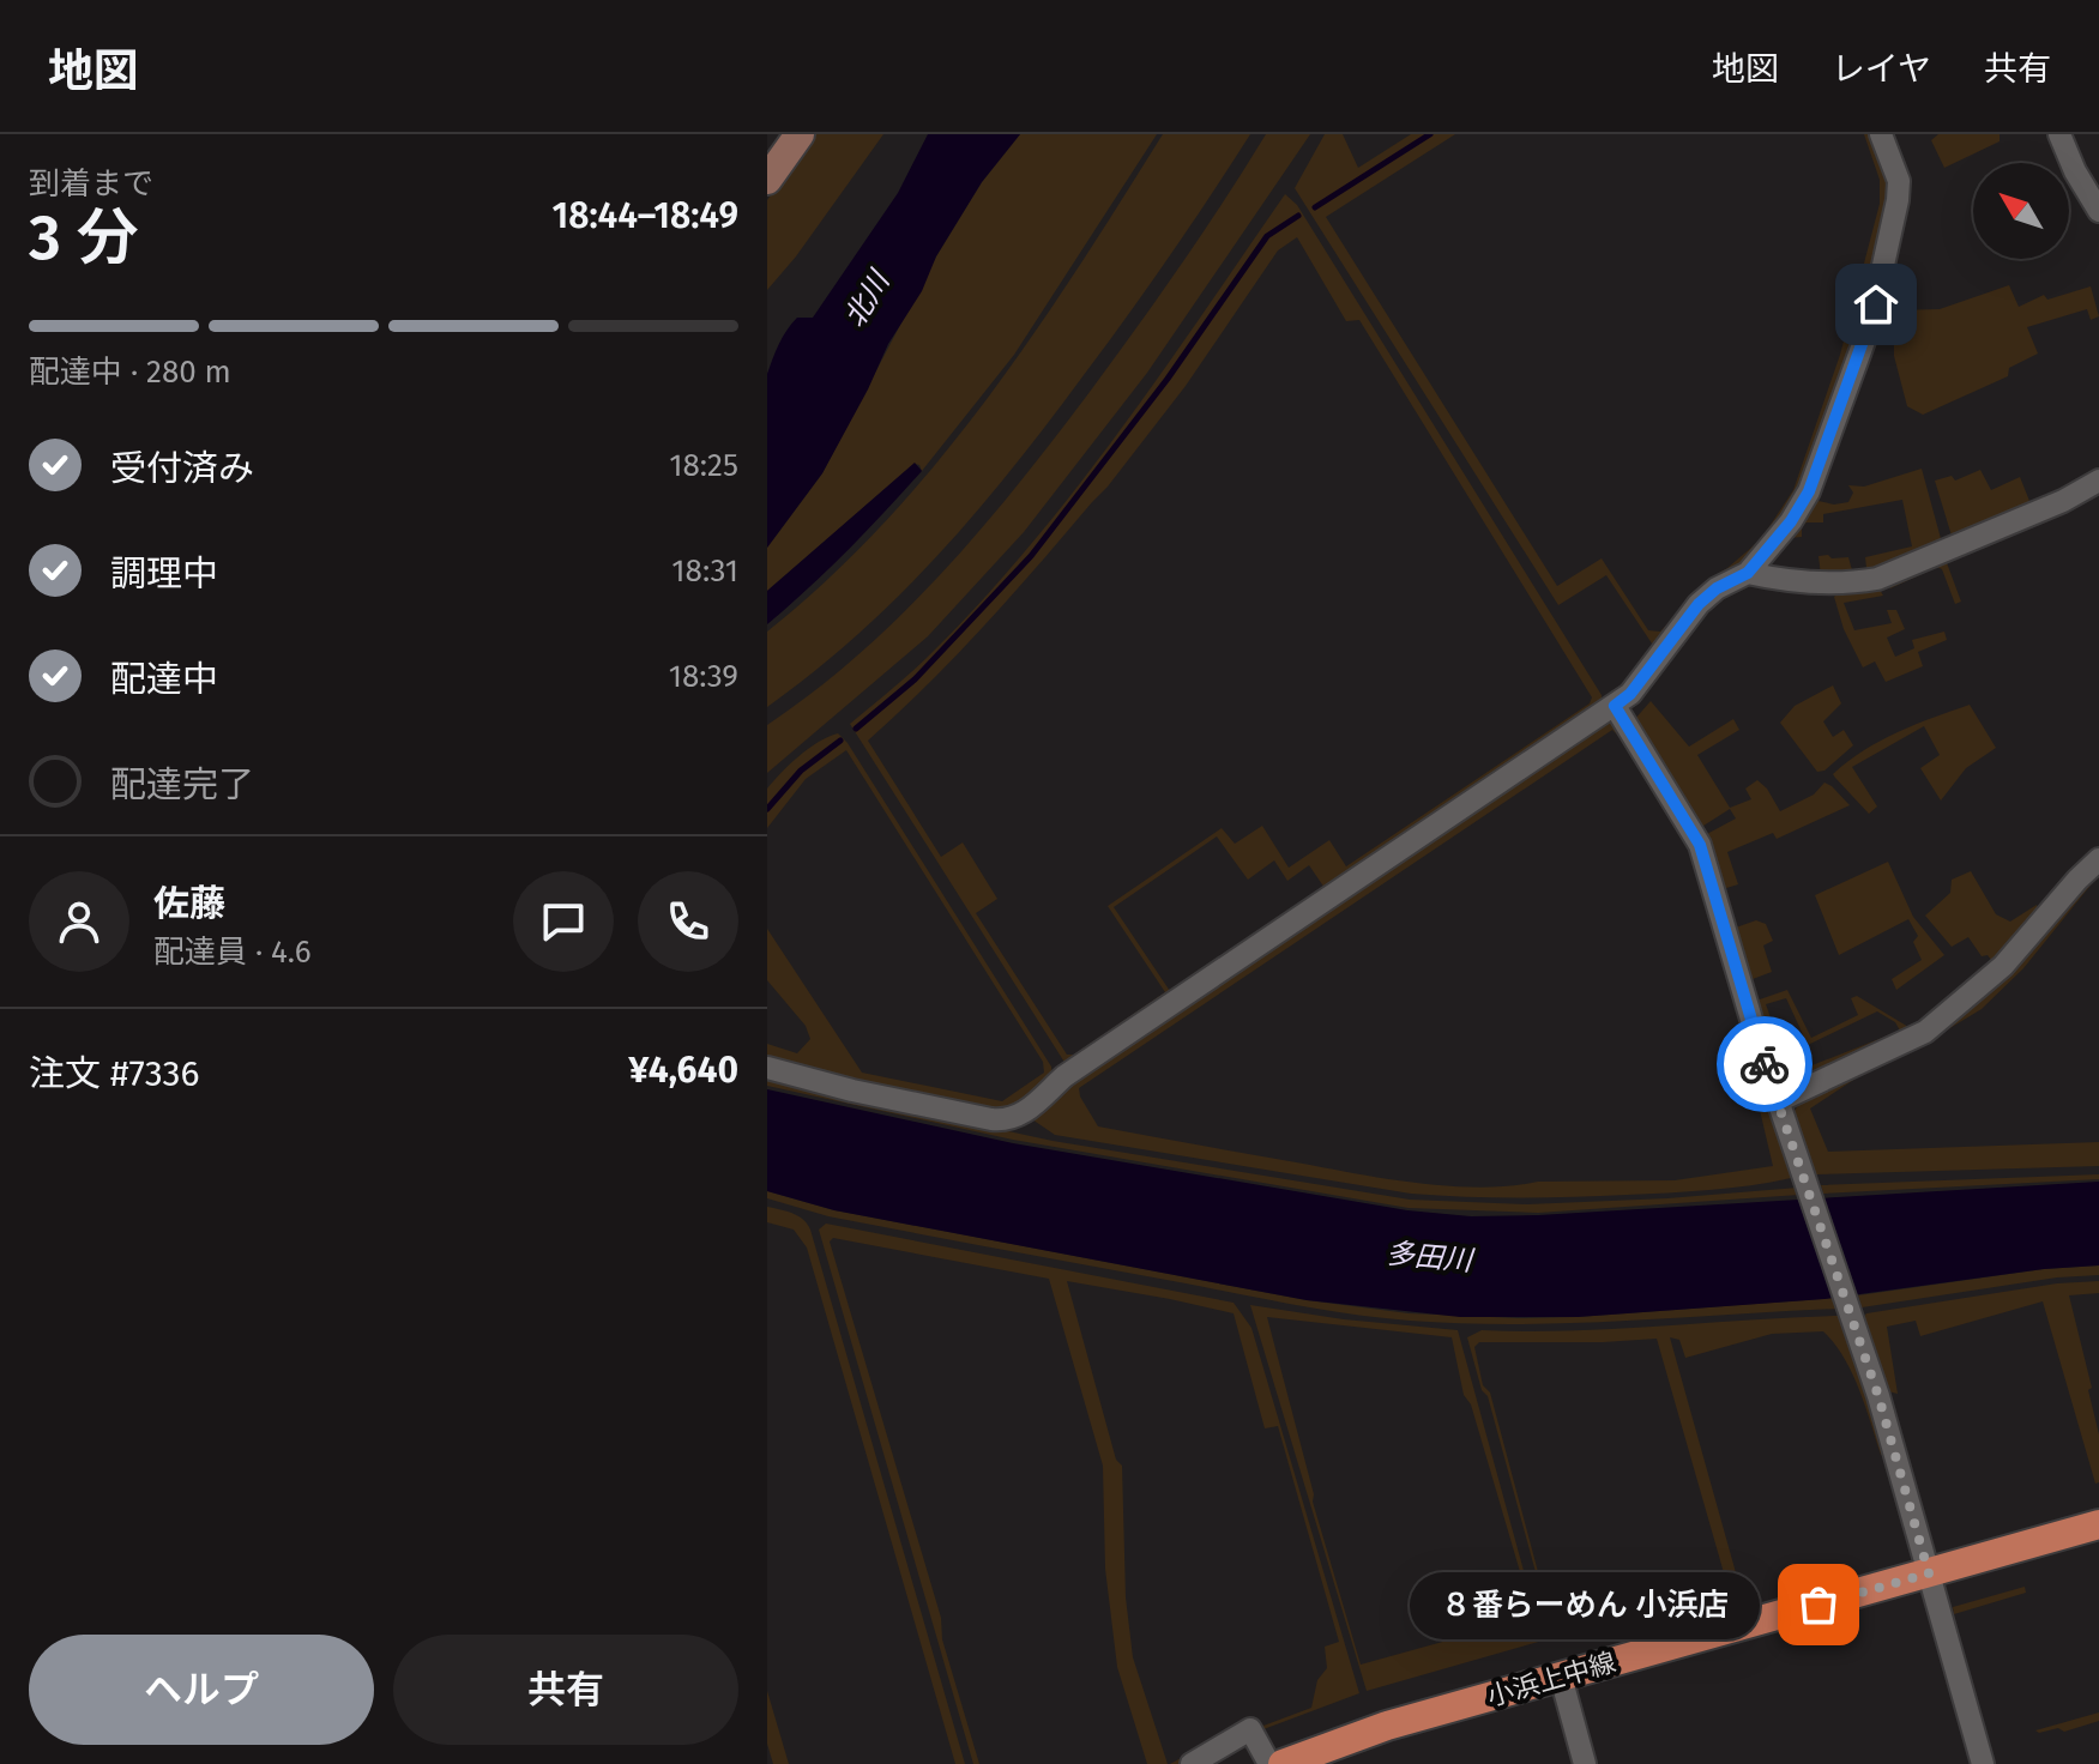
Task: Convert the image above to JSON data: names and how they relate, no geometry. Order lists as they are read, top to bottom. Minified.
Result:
{"streets":{"main road":["小浜上中線"]},"water":["北川","多田川"],"places":["８番らーめん 小浜店"],"north":"top left","page":{"header":"地図","nav":["地図","レイヤ","共有"],"heading":["3 分","到着まで","18:44–18:49"],"panel":["佐藤","配達員 · 4.6","注文 #7336","¥4,640"],"bar":"配達中 · 280 m","list":[["受付済み","18:25"],["調理中","18:31"],["配達中","18:39"],"配達完了"],"bubble":"８番らーめん 小浜店","buttons":["ヘルプ","共有"]}}
